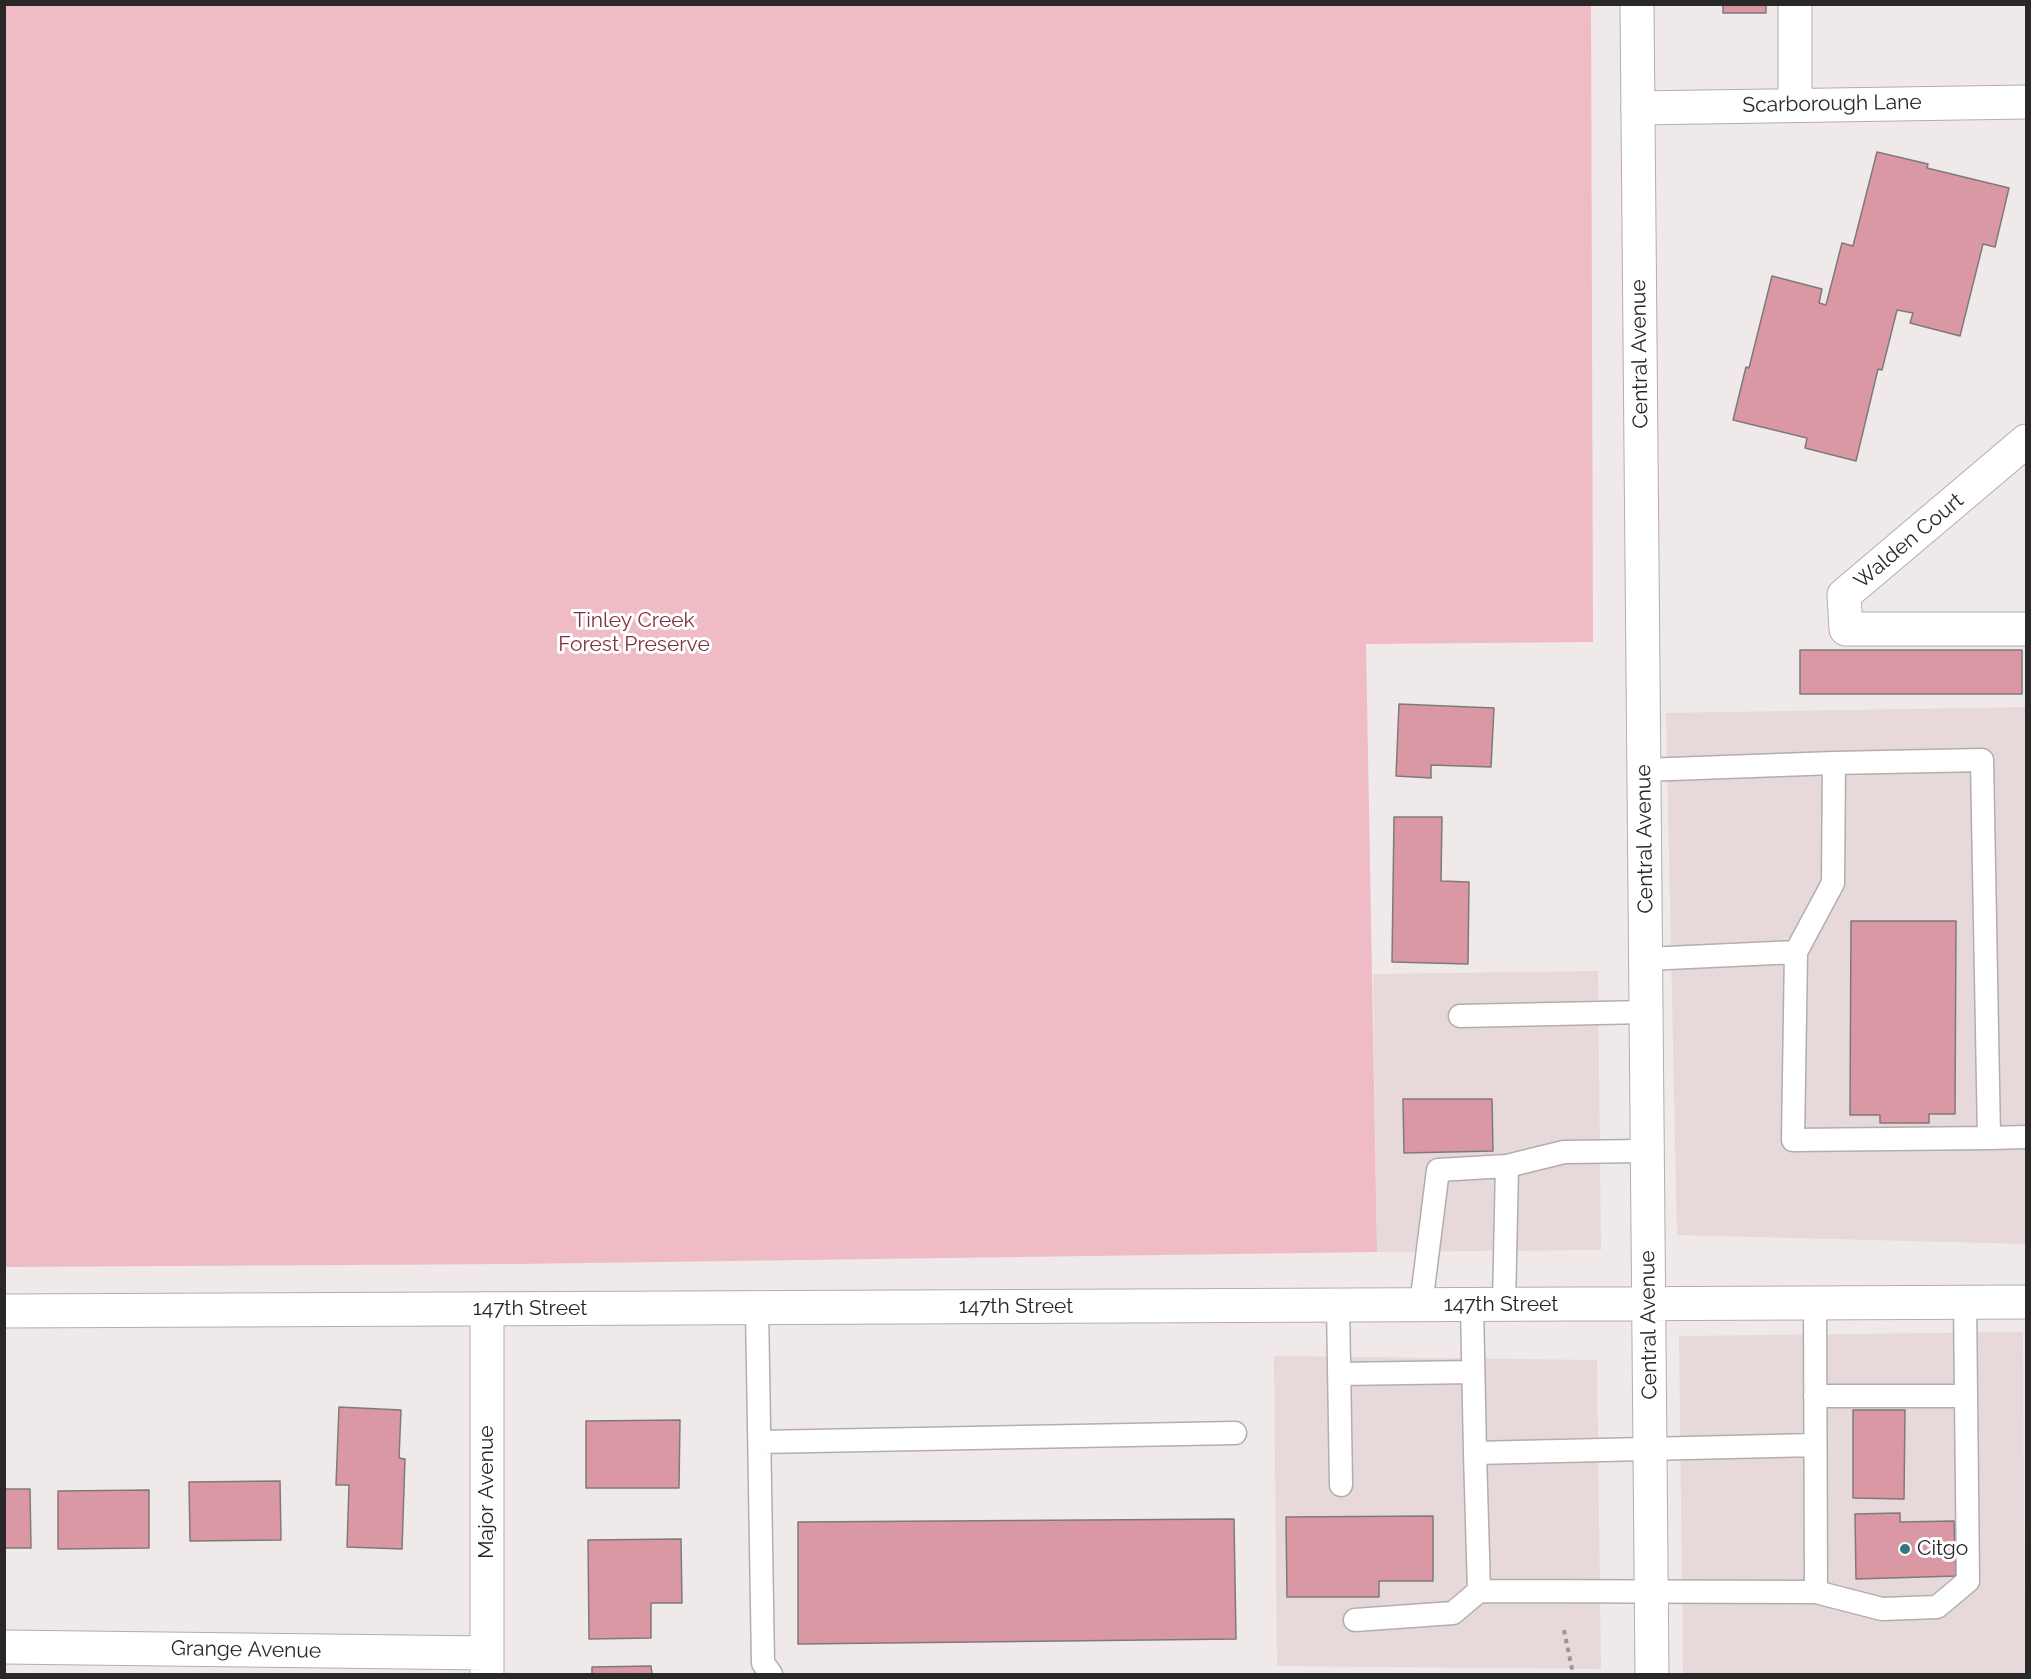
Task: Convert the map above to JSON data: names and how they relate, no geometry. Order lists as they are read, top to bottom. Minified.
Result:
{"streets":{"street":["Scarborough Lane","Central Avenue","Walden Court","147th Street","Major Avenue","Grange Avenue"]},"crossings":[["Scarborough Lane","Central Avenue"],["Central Avenue","147th Street"],["147th Street","Major Avenue"],["Major Avenue","Grange Avenue"]],"parks":["Tinley Creek Forest Preserve"],"places":["Citgo"]}
